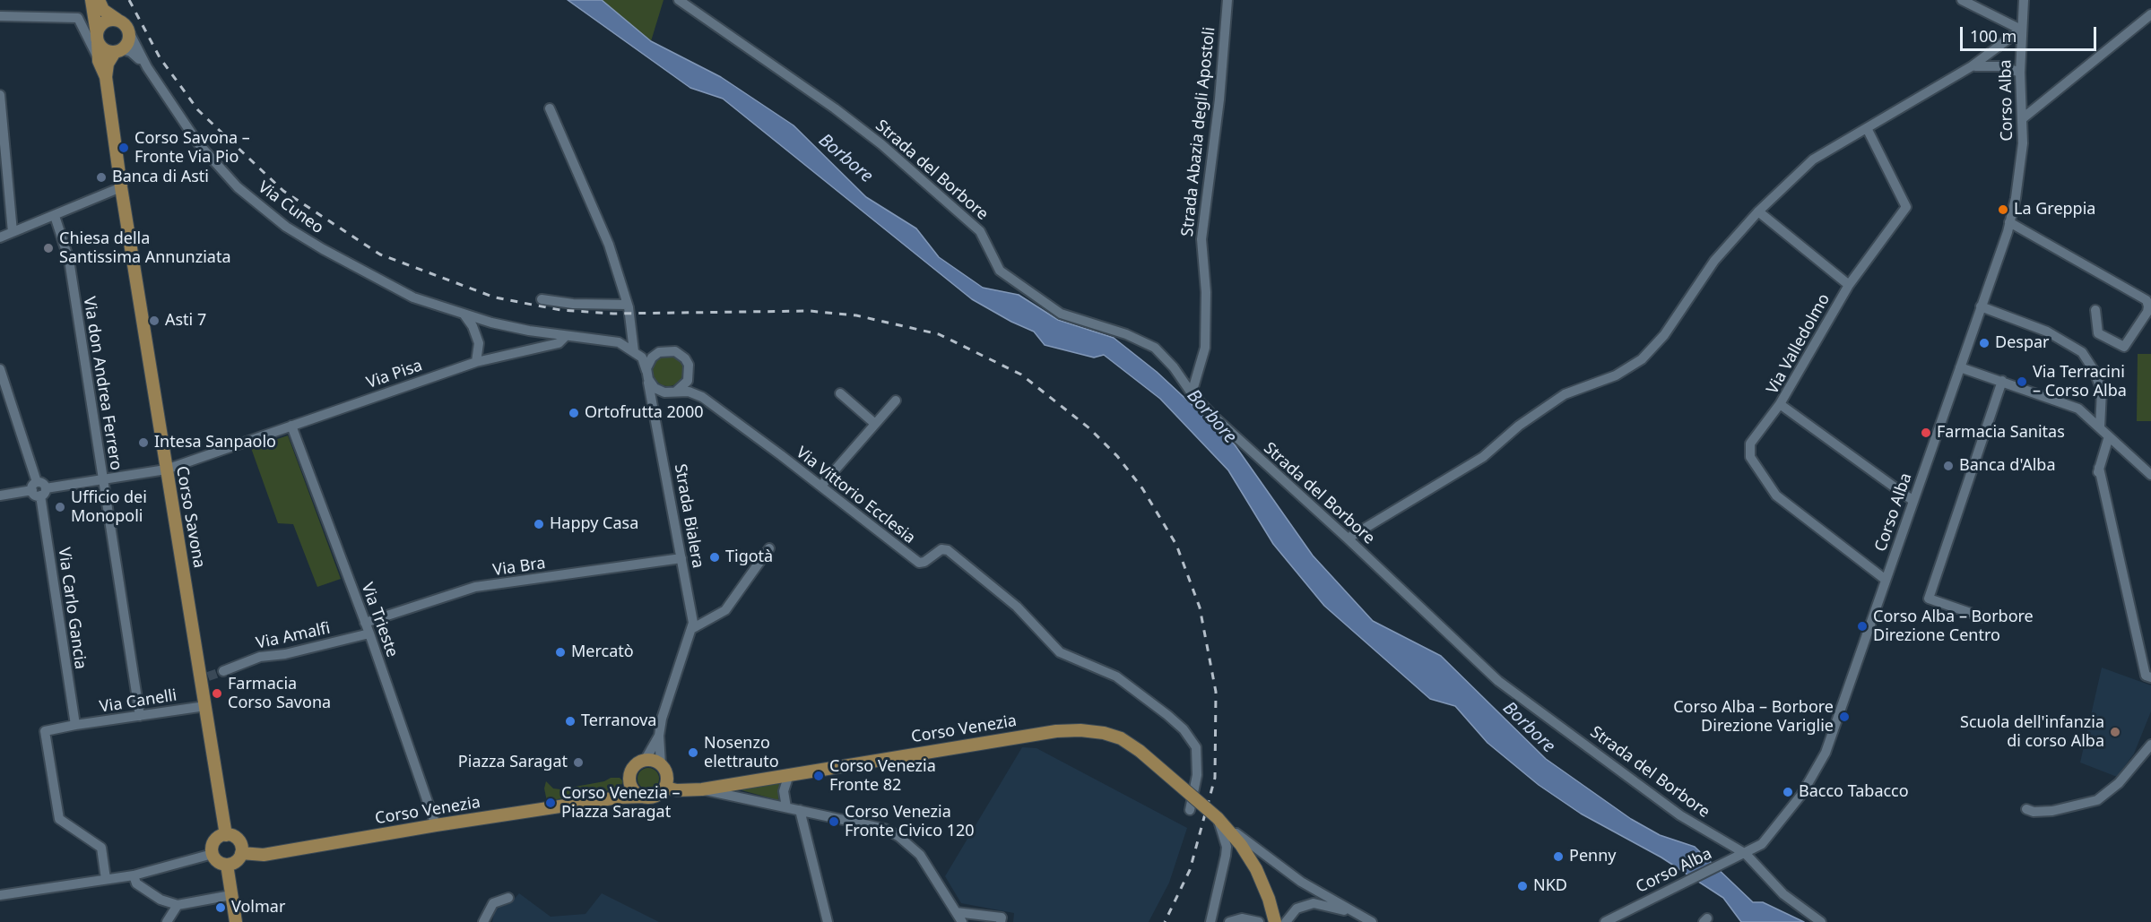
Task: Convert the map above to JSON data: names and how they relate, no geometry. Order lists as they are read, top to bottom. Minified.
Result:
{"streets":{"main road":["Corso Savona","Corso Venezia"],"street":["Corso Alba","Strada Abazia degli Apostoli","Strada del Borbore","Via Cuneo","Via Valledolmo","Via Pisa","Via don Andrea Ferrero","Via Vittorio Ecclesia","Strada Bialera","Via Bra","Via Carlo Gancia","Via Trieste","Via Amalfi","Via Canelli"]},"crossings":[["Corso Alba","Strada del Borbore"],["Corso Alba","Via Valledolmo"],["Strada Abazia degli Apostoli","Strada del Borbore"],["Via Cuneo","Via Pisa"],["Via Cuneo","Corso Savona"],["Via Pisa","Via don Andrea Ferrero"],["Via Pisa","Via Vittorio Ecclesia"],["Via Pisa","Strada Bialera"],["Via Pisa","Corso Savona"],["Via Pisa","Via Carlo Gancia"],["Via Pisa","Via Trieste"],["Via don Andrea Ferrero","Via Canelli"],["Via Vittorio Ecclesia","Strada Bialera"],["Strada Bialera","Via Bra"],["Strada Bialera","Corso Venezia"],["Corso Savona","Via Canelli"],["Corso Savona","Corso Venezia"],["Via Bra","Via Trieste"],["Via Carlo Gancia","Via Canelli"],["Via Trieste","Via Amalfi"],["Via Trieste","Corso Venezia"]],"water":["Borbore"],"places":["Corso Savona – Fronte Via Pio","Banca di Asti","La Greppia","Chiesa della Santissima Annunziata","Asti 7","Despar","Via Terracini – Corso Alba","Ortofrutta 2000","Farmacia Sanitas","Intesa Sanpaolo","Banca d'Alba","Ufficio dei Monopoli","Happy Casa","Tigotà","Corso Alba – Borbore Direzione Centro","Mercatò","Farmacia Corso Savona","Corso Alba – Borbore Direzione Variglie","Terranova","Scuola dell'infanzia di corso Alba","Nosenzo elettrauto","Piazza Saragat","Corso Venezia Fronte 82","Bacco Tabacco","Corso Venezia – Piazza Saragat","Corso Venezia Fronte Civico 120","Penny","NKD","Volmar"],"scale_bar":"100 m"}
